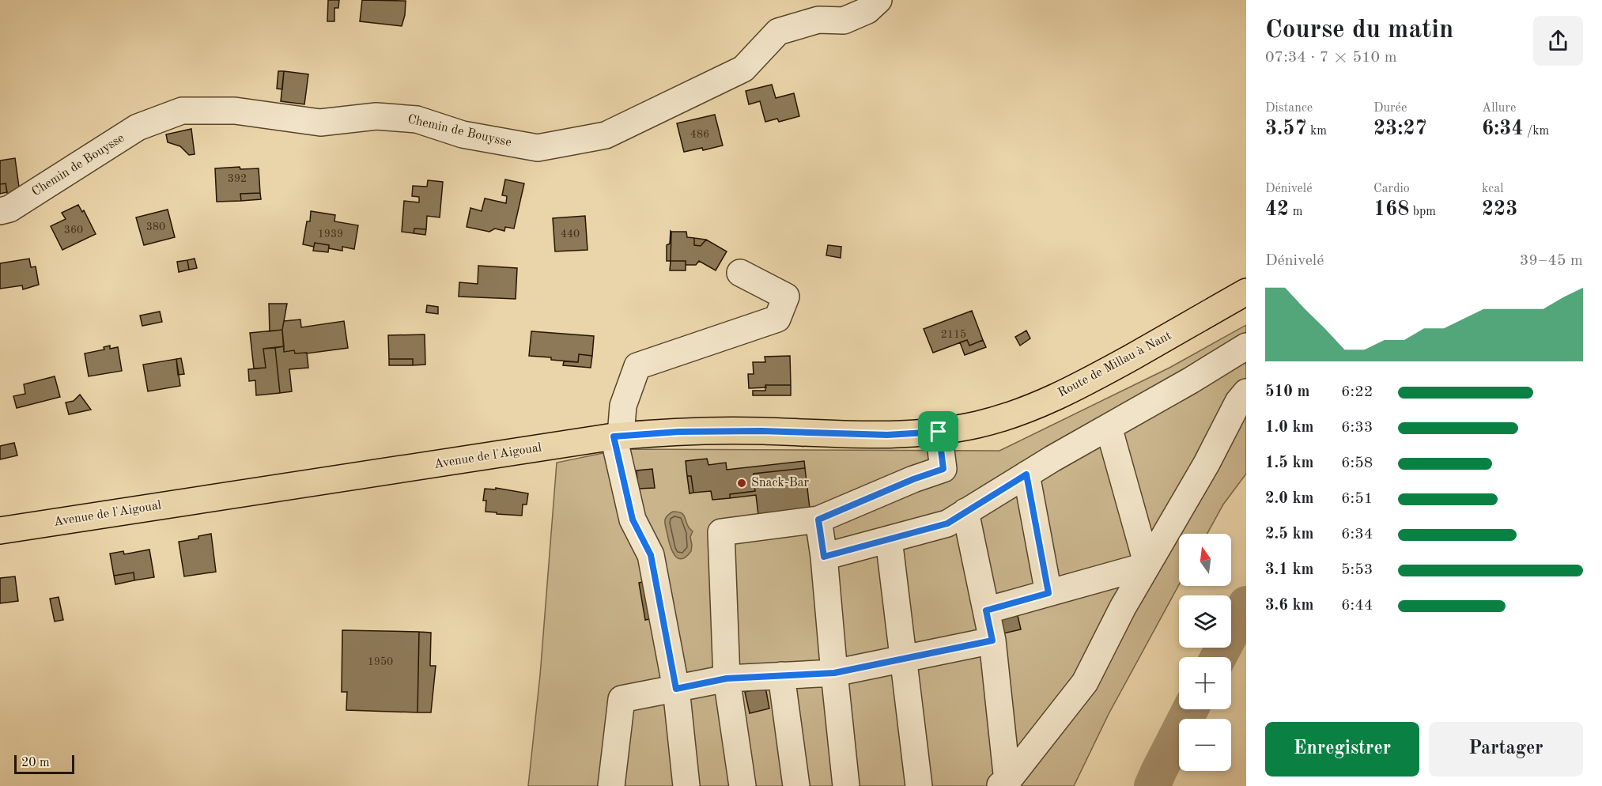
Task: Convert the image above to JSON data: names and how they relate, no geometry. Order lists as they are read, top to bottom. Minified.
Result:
{"streets":{"main road":["Route de Millau à Nant","Avenue de l'Aigoual"],"street":["Chemin de Bouysse"]},"crossings":[["Route de Millau à Nant","Avenue de l'Aigoual"]],"places":["Snack-Bar"],"house_numbers":["486","392","380","360","1939","440","2115","1950"],"scale_bar":"20 m","north":"top","page":{"heading":["Course du matin","07:34 · 7 × 510 m"],"stats":[["Distance","3.57 km"],["Durée","23:27"],["Allure","6:34 /km"],["Dénivelé","42 m"],["Cardio","168 bpm"],["kcal","223"]],"chart":["Dénivelé","39–45 m"],"list":[{"name":"510 m","note":"6:22"},{"name":"1.0 km","note":"6:33"},{"name":"1.5 km","note":"6:58"},{"name":"2.0 km","note":"6:51"},{"name":"2.5 km","note":"6:34"},{"name":"3.1 km","note":"5:53"},{"name":"3.6 km","note":"6:44"}],"map_buttons":["+","−"],"buttons":["Enregistrer","Partager"],"scale":"20 m"}}
